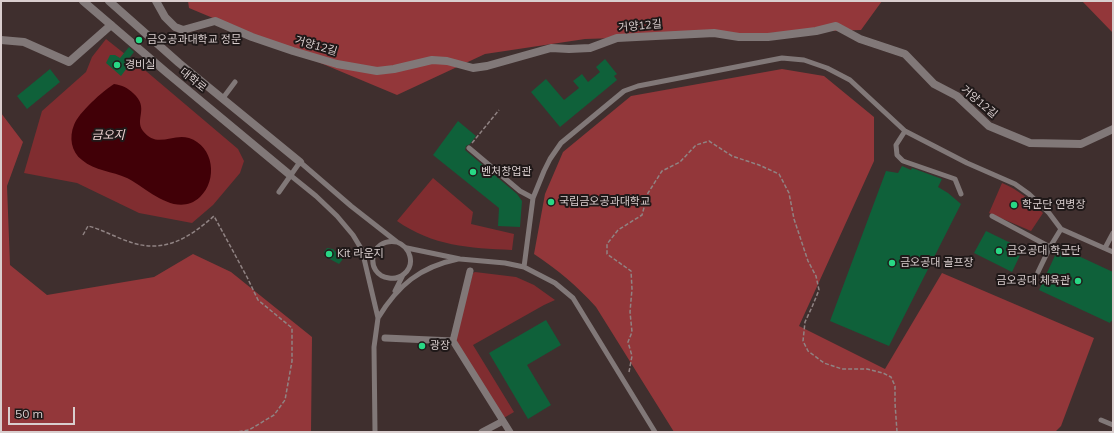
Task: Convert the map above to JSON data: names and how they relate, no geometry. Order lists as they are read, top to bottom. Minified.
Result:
{"streets":{"street":["거양12길","대학로"]},"water":["금오지"],"places":["금오공과대학교 정문","경비실","벤처창업관","국립금오공과대학교","학군단 연병장","금오공대 학군단","Kit 라운지","금오공대 골프장","금오공대 체육관","광장"],"scale_bar":"50 m"}
